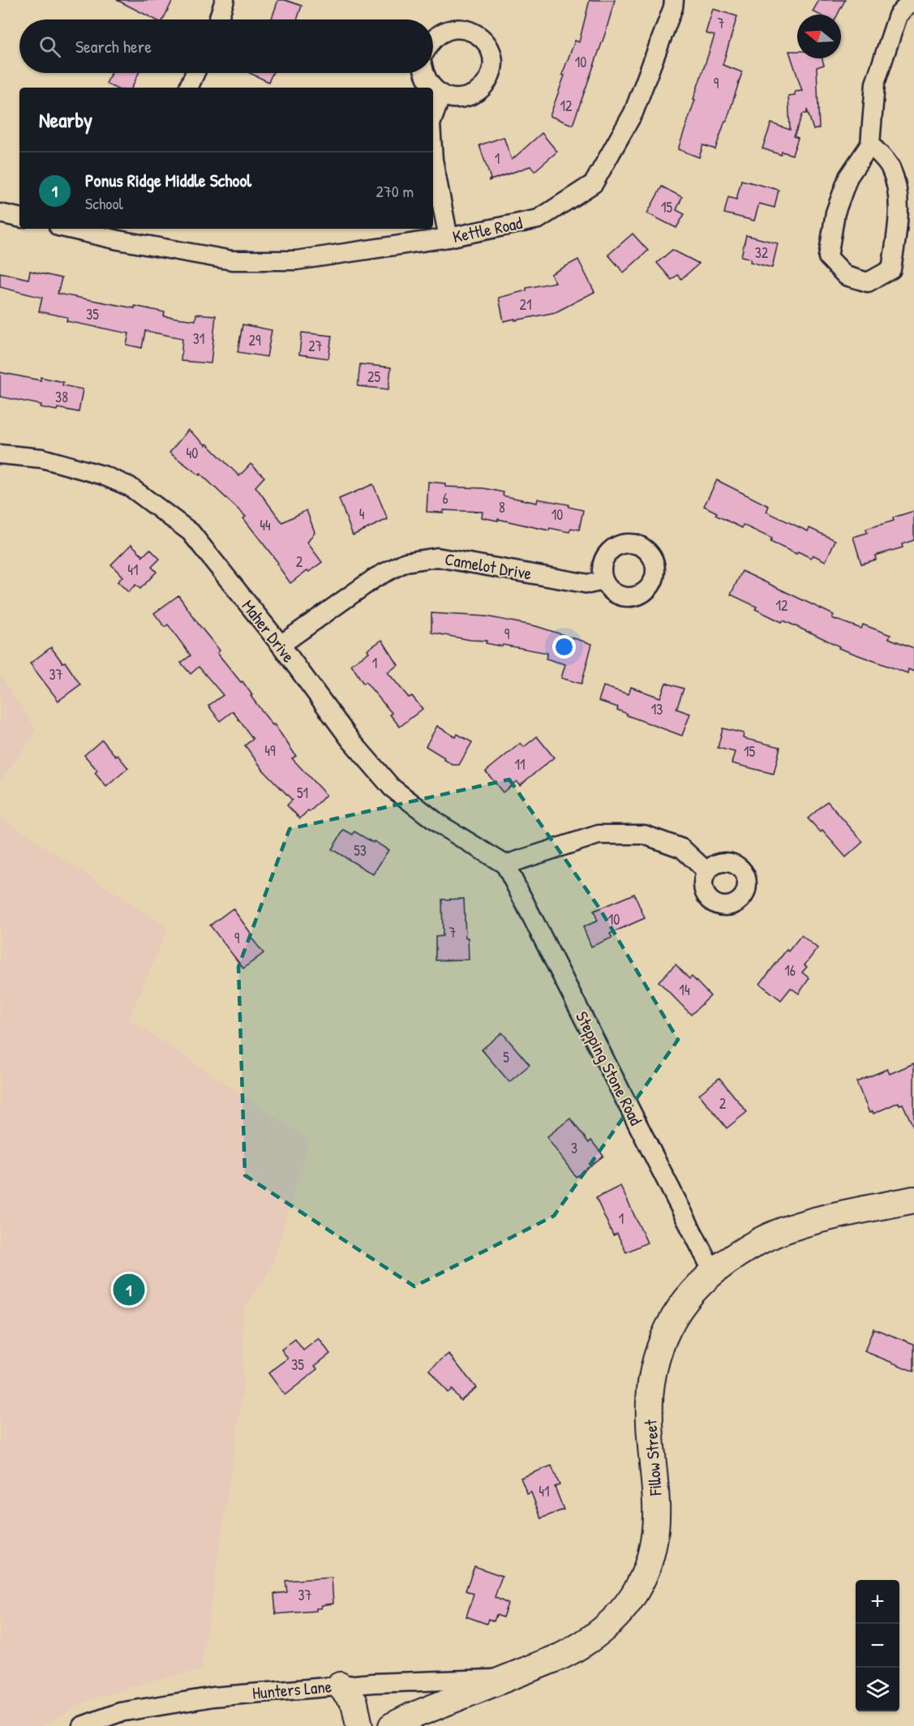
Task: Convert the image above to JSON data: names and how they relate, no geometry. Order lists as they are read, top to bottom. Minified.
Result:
{"streets":{"street":["Kettle Road","Camelot Drive","Maher Drive","Stepping Stone Road","Fillow Street","Hunters Lane"]},"crossings":[["Camelot Drive","Maher Drive"],["Maher Drive","Stepping Stone Road"],["Stepping Stone Road","Fillow Street"],["Fillow Street","Hunters Lane"]],"house_numbers":["7","10","9","12","1","15","32","21","35","31","29","27","25","38","40","6","8","4","10","44","2","41","12","9","1","37","13","49","15","11","51","53","10","7","9","16","14","5","2","3","1","35","41","37"],"north":"left","page":{"search":"Search here","heading":"Nearby","list":[{"mark":"1","name":"Ponus Ridge Middle School","note":"School","value":"270 m"}],"pins":"1","map_buttons":["+","−"]}}
